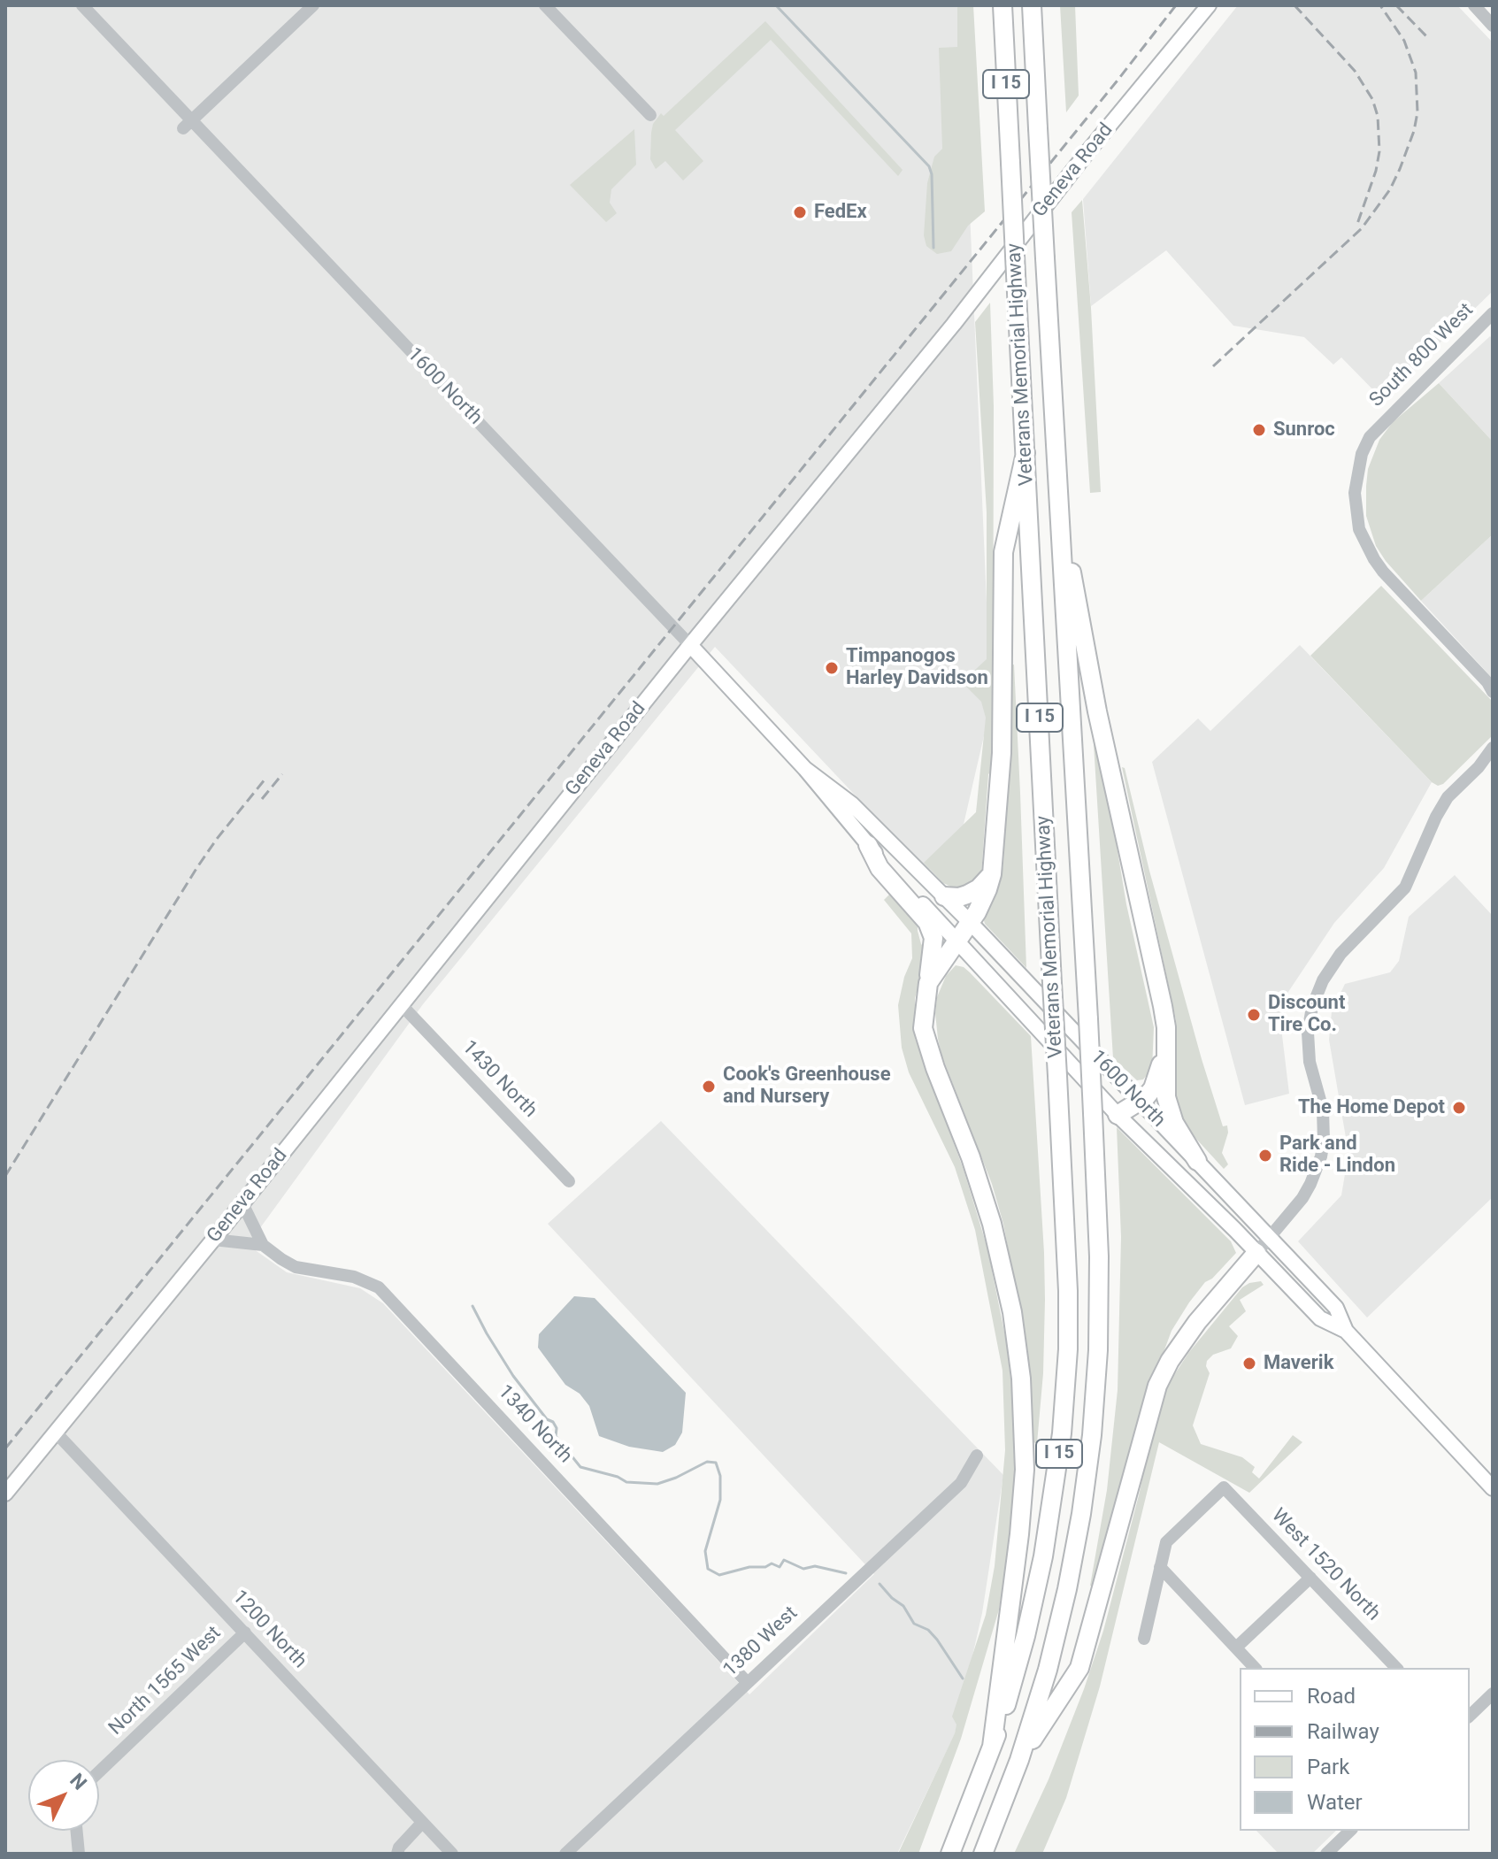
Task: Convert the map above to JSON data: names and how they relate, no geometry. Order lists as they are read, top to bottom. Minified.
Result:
{"streets":{"highway":["I 15","Veterans Memorial Highway"],"main road":["Geneva Road","1600 North"],"street":["South 800 West","1430 North","1340 North","West 1520 North","1200 North","1380 West","North 1565 West"]},"crossings":[["Geneva Road","1600 North"],["Geneva Road","1430 North"],["Geneva Road","1200 North"],["1340 North","1380 West"],["1200 North","North 1565 West"]],"places":["FedEx","Sunroc","Timpanogos Harley Davidson","Discount Tire Co.","Cook's Greenhouse and Nursery","The Home Depot","Park and Ride - Lindon","Maverik"],"legend":["Road","Railway","Park","Water"],"north":"top right"}
